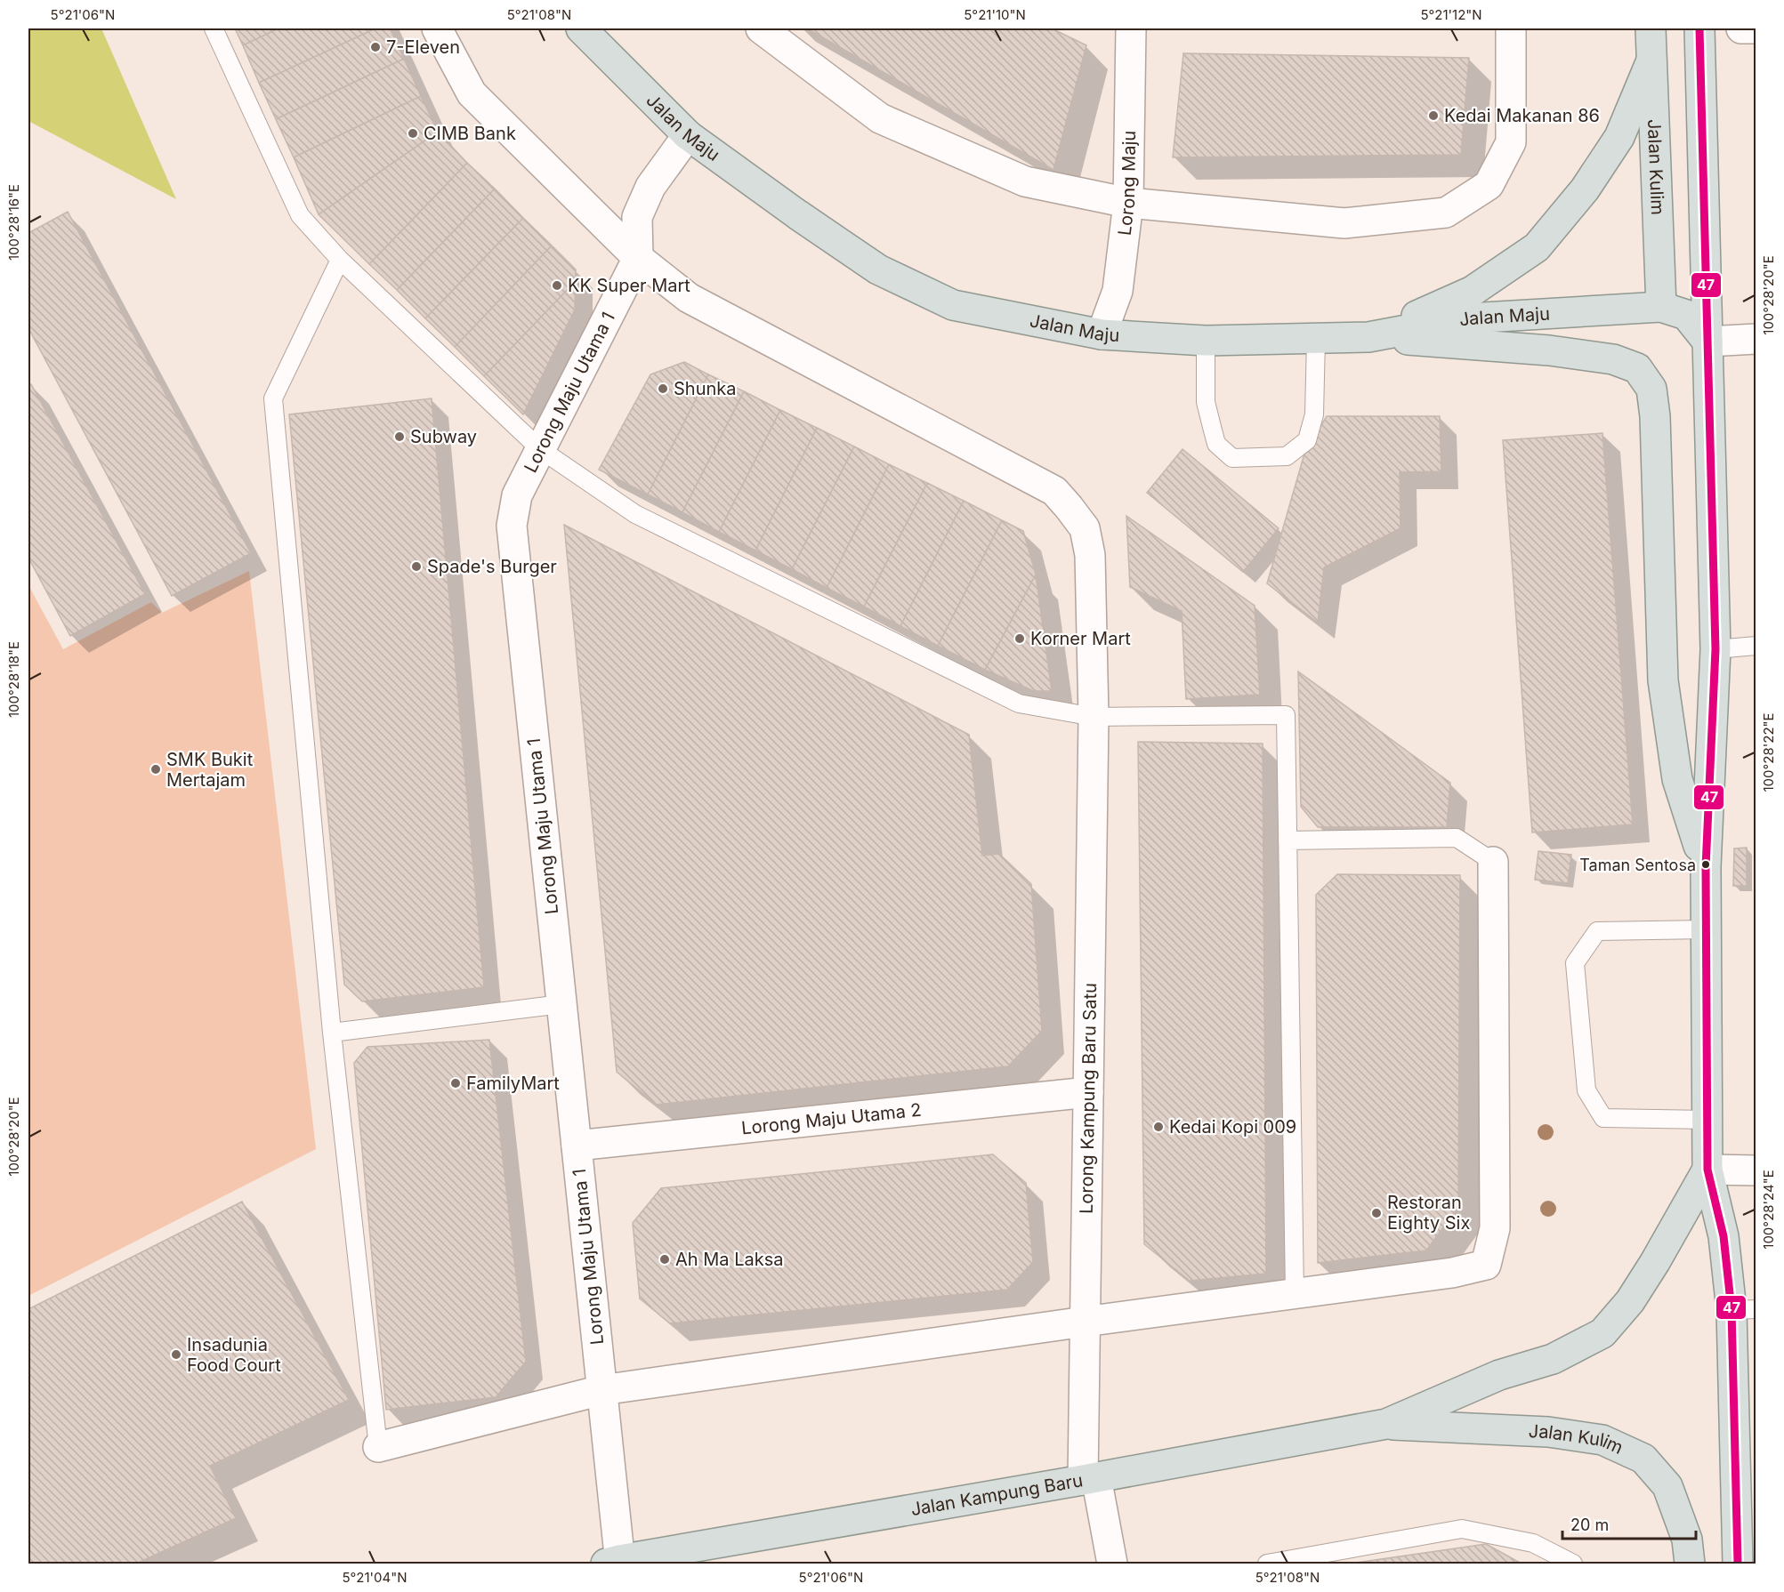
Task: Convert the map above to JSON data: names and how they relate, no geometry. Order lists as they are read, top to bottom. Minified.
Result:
{"streets":{"main road":["Jalan Maju","Jalan Kulim","Jalan Kampung Baru"],"street":["Lorong Maju","Lorong Maju Utama 1","Lorong Kampung Baru Satu","Lorong Maju Utama 2"]},"crossings":[["Jalan Maju","Jalan Kulim"],["Jalan Maju","Lorong Maju"],["Jalan Maju","Lorong Maju Utama 1"],["Jalan Kulim","Jalan Kampung Baru"],["Lorong Maju Utama 1","Lorong Kampung Baru Satu"],["Lorong Maju Utama 1","Lorong Maju Utama 2"],["Lorong Maju Utama 1","Jalan Kampung Baru"],["Lorong Kampung Baru Satu","Lorong Maju Utama 2"],["Lorong Kampung Baru Satu","Jalan Kampung Baru"]],"places":["7-Eleven","Kedai Makanan 86","CIMB Bank","KK Super Mart","Shunka","Subway","Spade's Burger","Korner Mart","SMK Bukit Mertajam","Taman Sentosa","FamilyMart","Kedai Kopi 009","Restoran Eighty Six","Ah Ma Laksa","Insadunia Food Court"],"lines":["transit line 47"],"scale_bar":"20 m","coordinates":["5°21'06\"N","5°21'08\"N","5°21'10\"N","5°21'12\"N","100°28'16\"E","100°28'20\"E","100°28'18\"E","100°28'22\"E","100°28'24\"E","5°21'04\"N"]}
